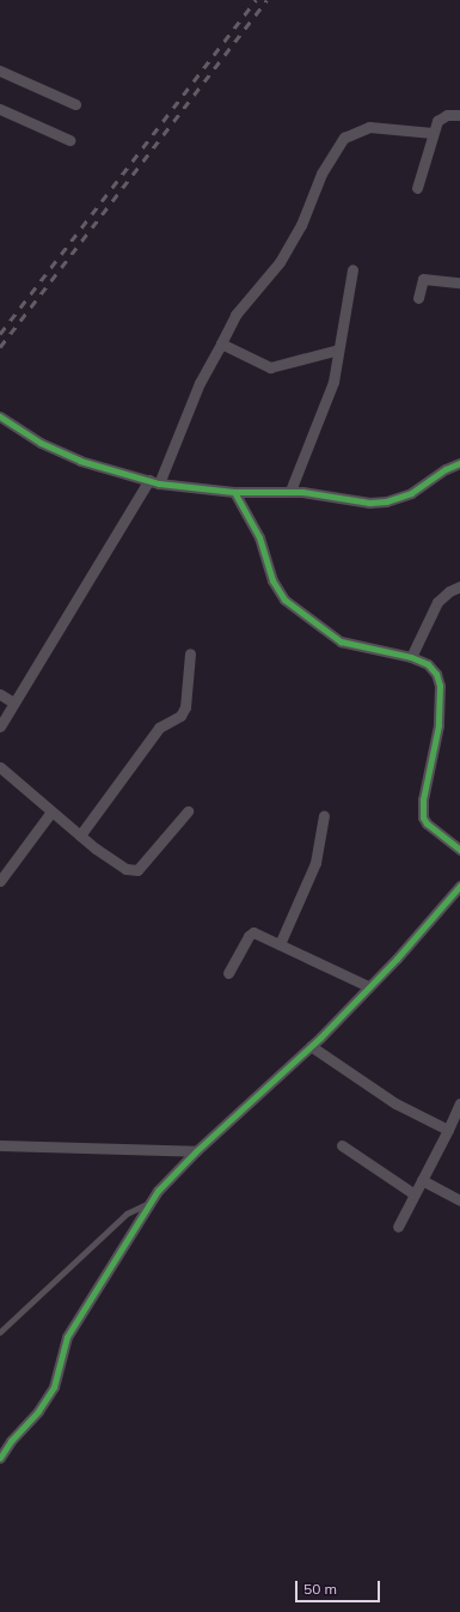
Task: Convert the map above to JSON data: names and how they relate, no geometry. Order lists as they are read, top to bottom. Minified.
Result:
{"scale_bar":"50 m"}
